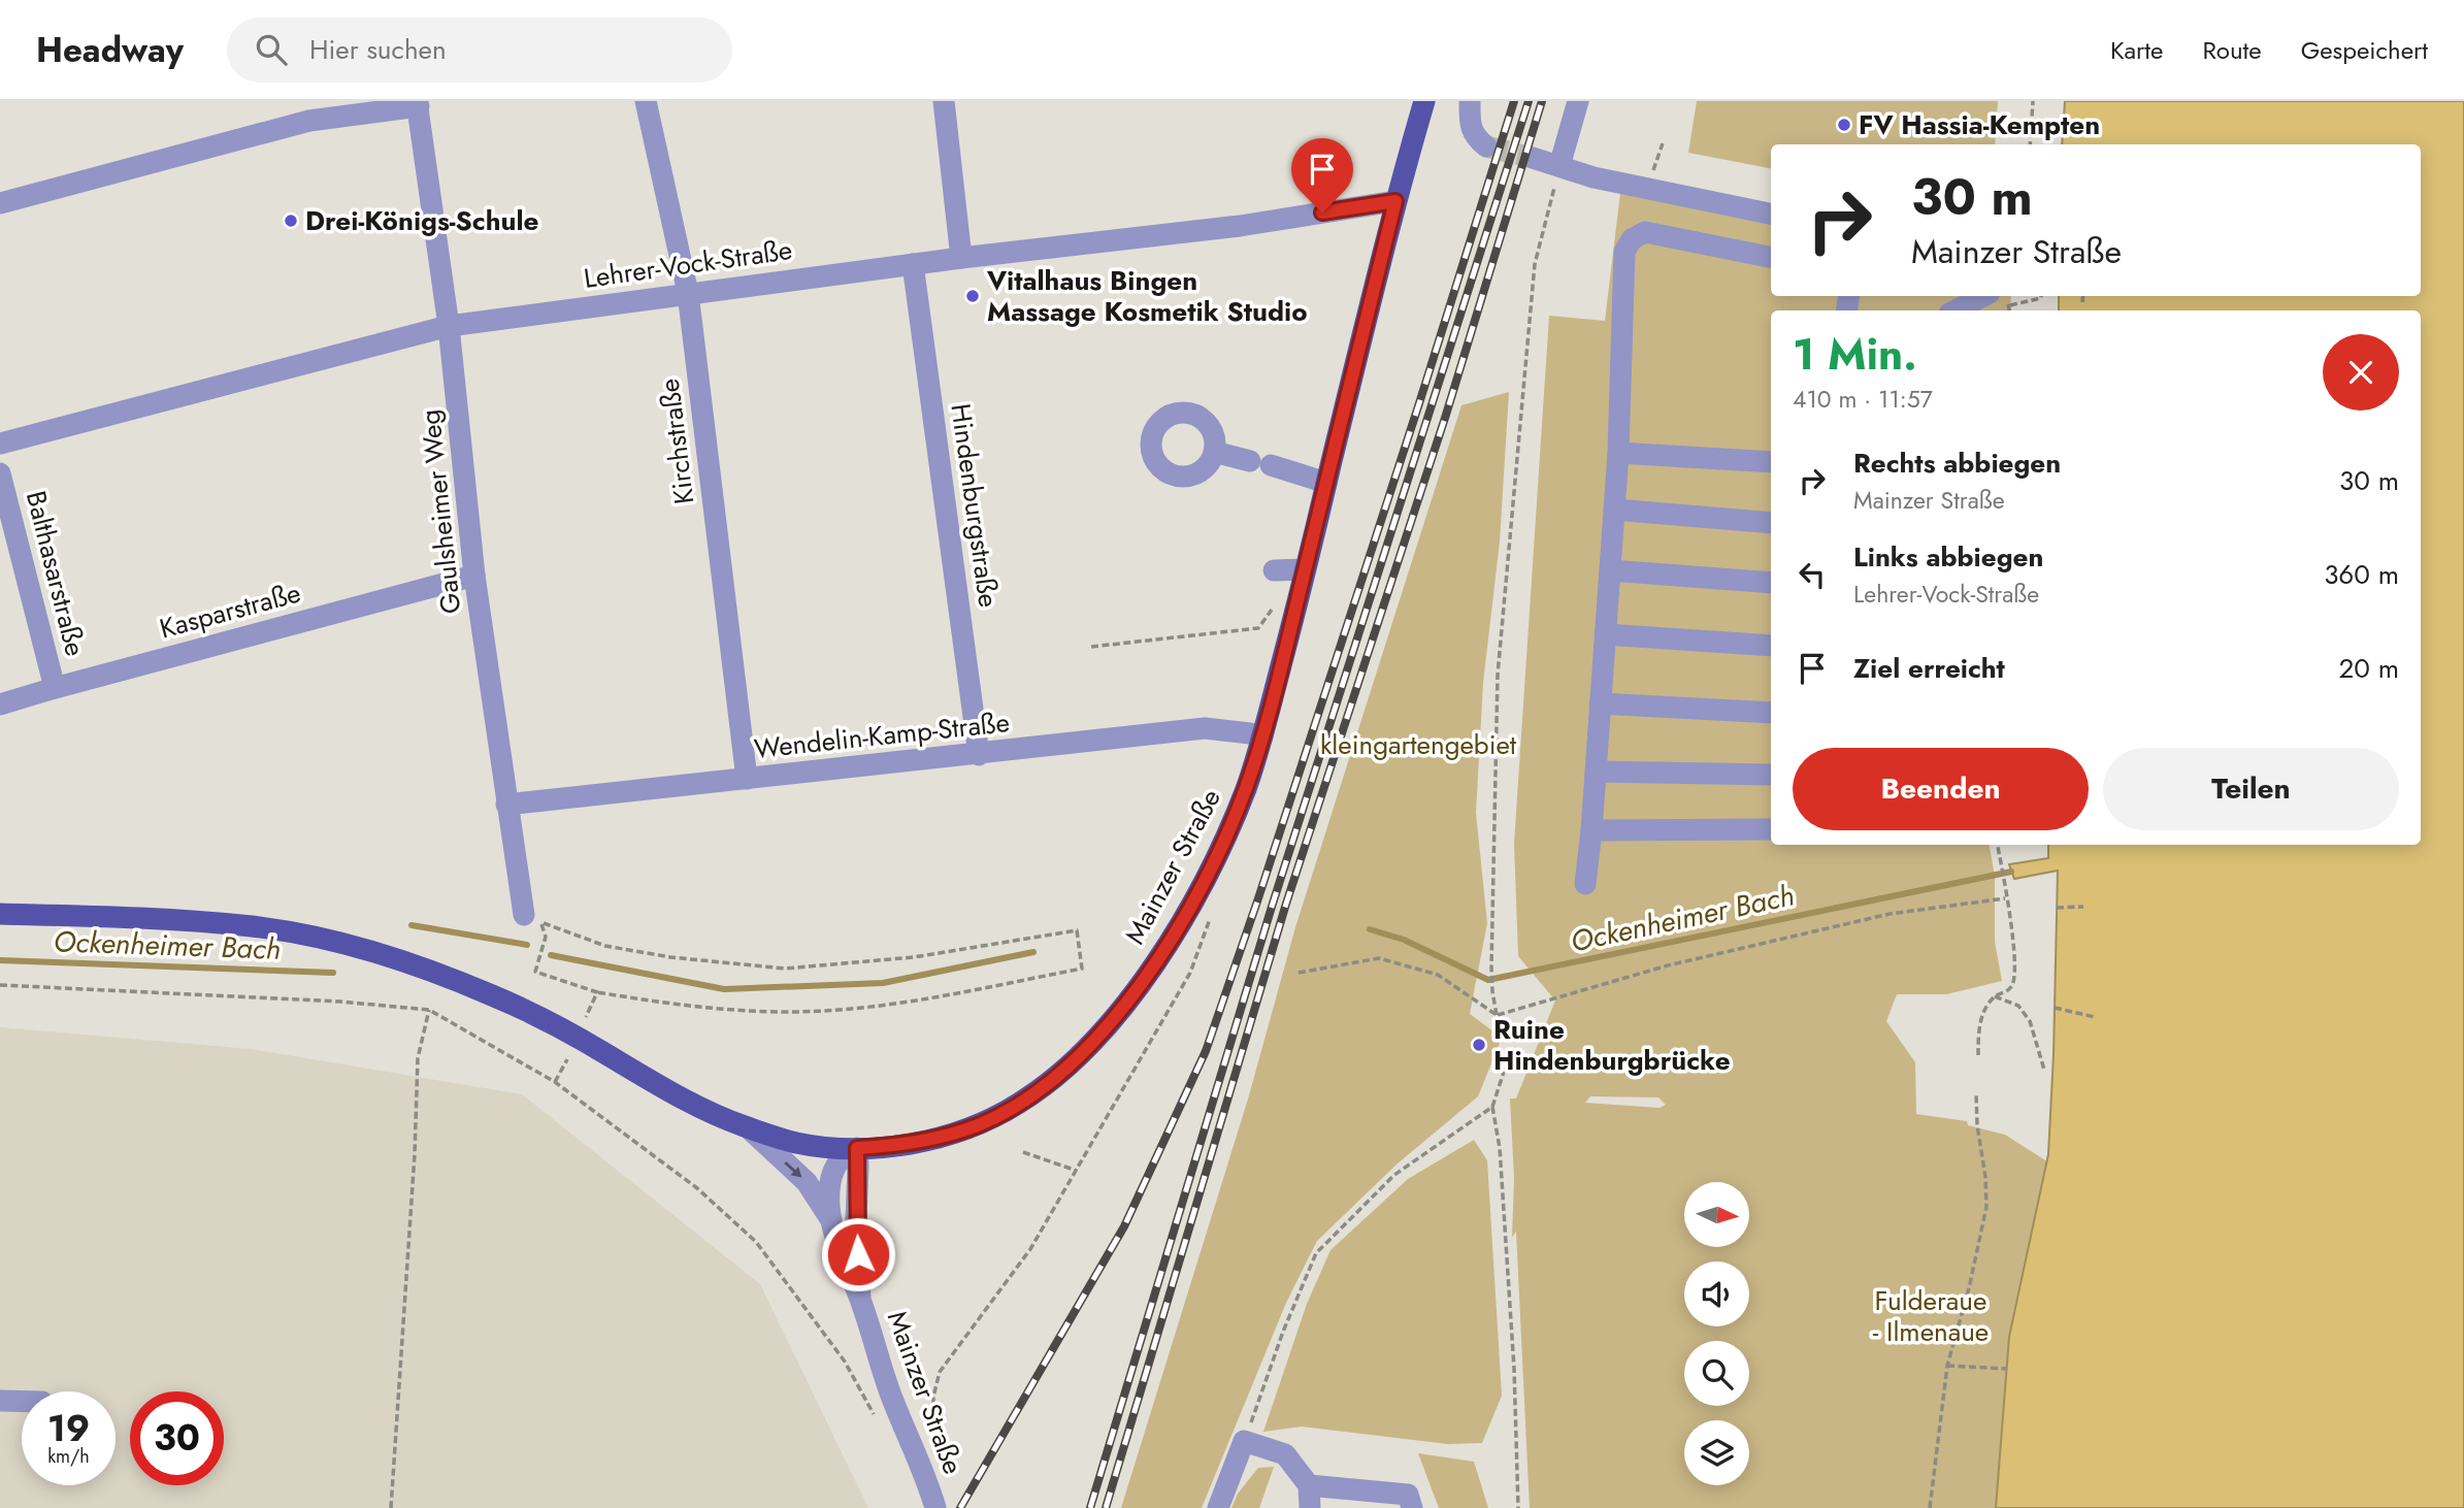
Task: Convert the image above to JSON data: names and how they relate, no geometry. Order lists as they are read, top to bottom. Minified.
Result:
{"streets":{"main road":["Mainzer Straße"],"street":["Lehrer-Vock-Straße","Kirchstraße","Hindenburgstraße","Gaulsheimer Weg","Balthasarstraße","Kasparstraße","Wendelin-Kamp-Straße"]},"crossings":[["Lehrer-Vock-Straße","Kirchstraße"],["Lehrer-Vock-Straße","Hindenburgstraße"],["Lehrer-Vock-Straße","Gaulsheimer Weg"],["Lehrer-Vock-Straße","Mainzer Straße"],["Kirchstraße","Wendelin-Kamp-Straße"],["Hindenburgstraße","Wendelin-Kamp-Straße"],["Gaulsheimer Weg","Kasparstraße"],["Gaulsheimer Weg","Wendelin-Kamp-Straße"],["Balthasarstraße","Kasparstraße"],["Wendelin-Kamp-Straße","Mainzer Straße"]],"water":["Ockenheimer Bach"],"parks":["kleingartengebiet","Fulderaue - Ilmenaue"],"places":["FV Hassia-Kempten","Drei-Königs-Schule","Vitalhaus Bingen Massage Kosmetik Studio","Ruine Hindenburgbrücke"],"north":"right","page":{"header":"Headway","search":"Hier suchen","nav":["Karte","Route","Gespeichert"],"turn":["30 m","Mainzer Straße"],"heading":["1 Min.","410 m · 11:57"],"list":[{"name":"Rechts abbiegen","note":"Mainzer Straße","value":"30 m"},{"name":"Links abbiegen","note":"Lehrer-Vock-Straße","value":"360 m"},{"name":"Ziel erreicht","value":"20 m"}],"buttons":["Beenden","Teilen"],"speed":"19 km/h","limit":"30"}}
